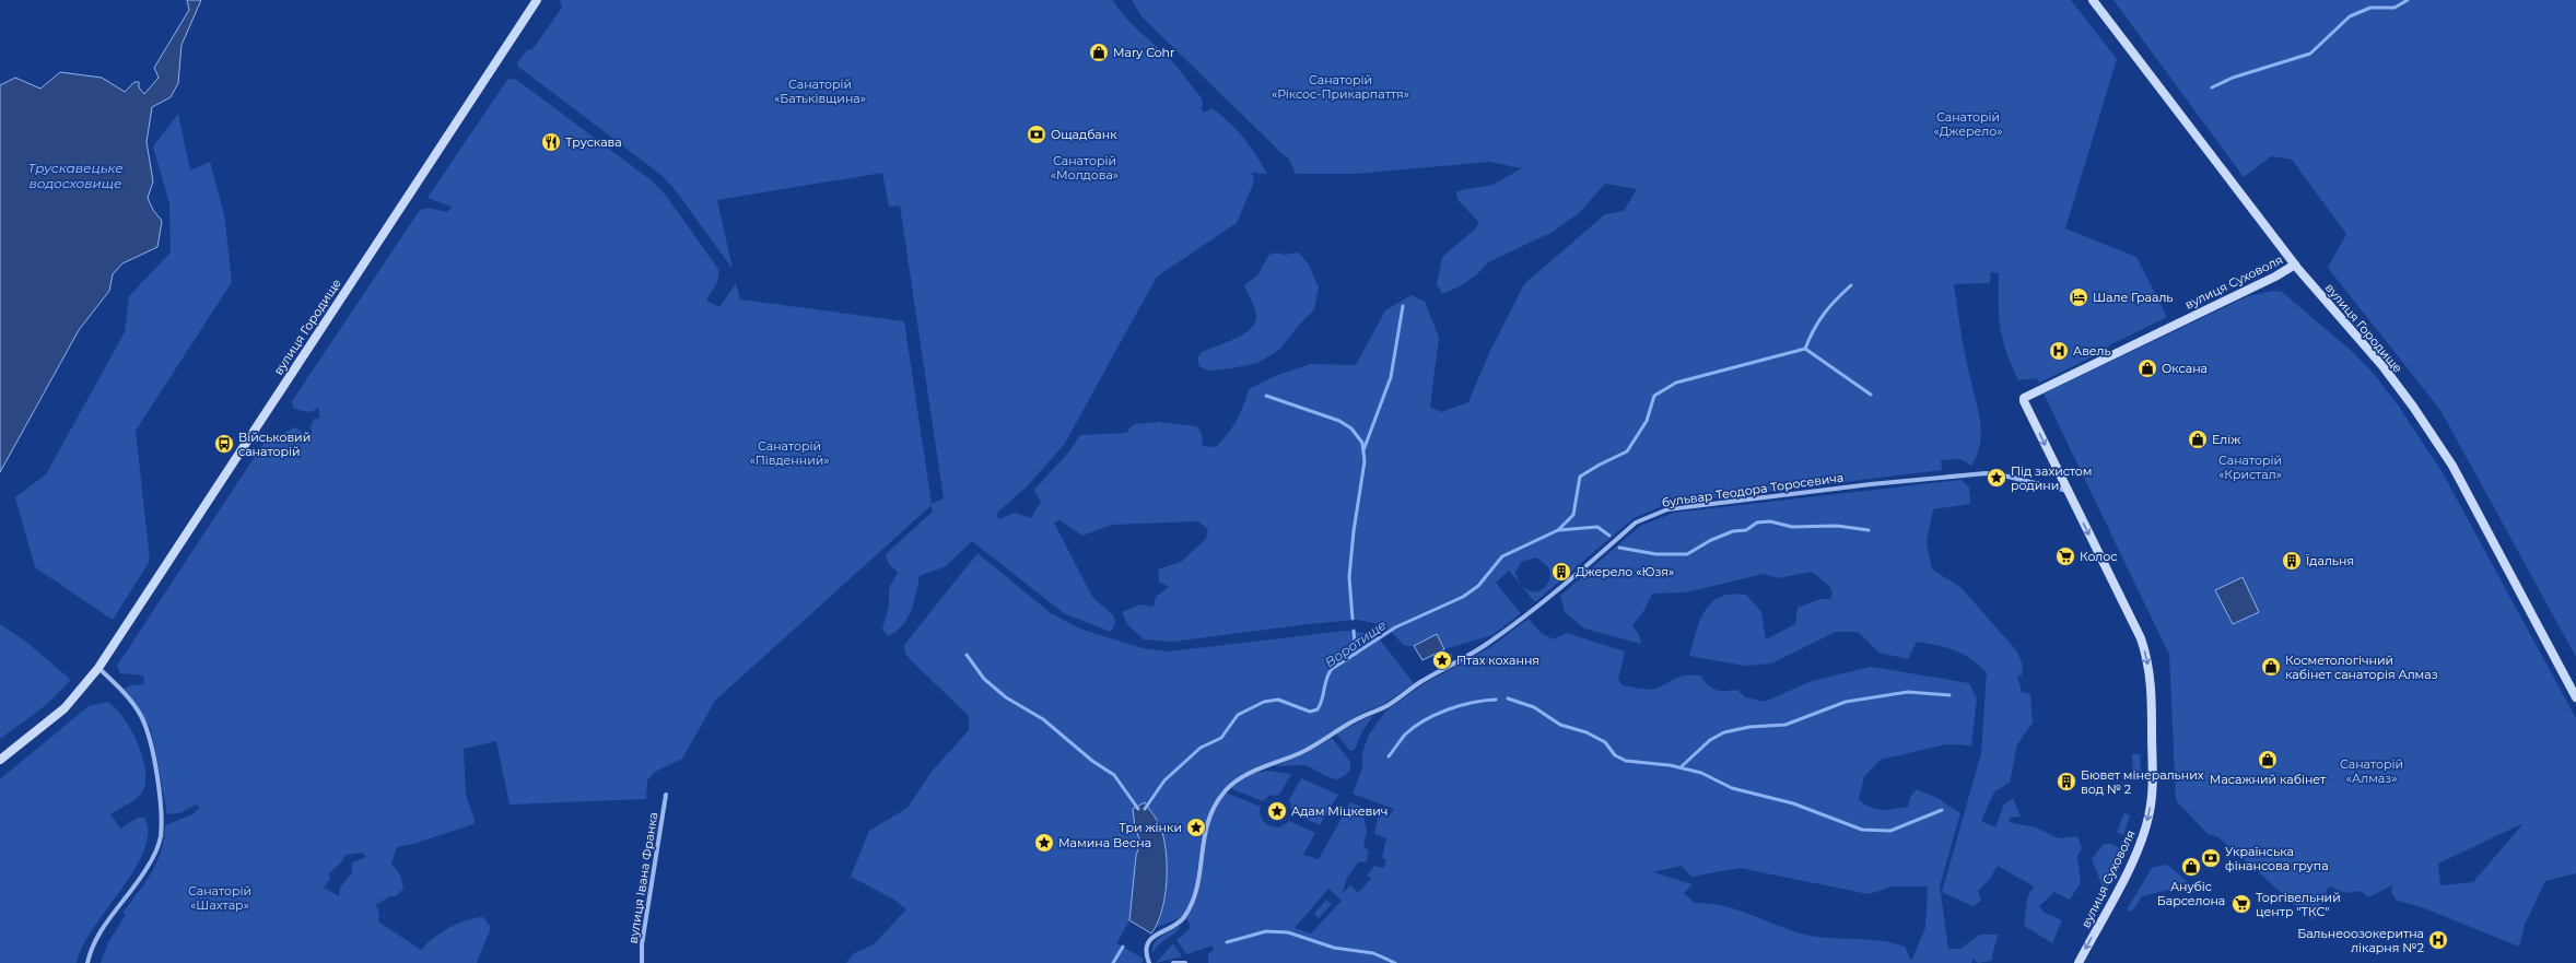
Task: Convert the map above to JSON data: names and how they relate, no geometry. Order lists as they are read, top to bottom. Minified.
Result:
{"streets":{"street":["вулиця Суховоля","вулиця Городище","бульвар Теодора Торосевича","вулиця Івана Франка"]},"crossings":[["вулиця Суховоля","вулиця Городище"],["вулиця Суховоля","бульвар Теодора Торосевича"]],"one_way":["вулиця Суховоля"],"water":["Трускавецьке водосховище","Воротище"],"parks":["Санаторій «Ріксос-Прикарпаття»","Санаторій «Батьківщина»","Санаторій «Джерело»","Санаторій «Молдова»","Санаторій «Південний»","Санаторій «Кристал»","Санаторій «Алмаз»","Санаторій «Шахтар»"],"places":{"shop":["Mary Cohr","Оксана","Еліж","Косметологічний кабінет санаторія Алмаз","Масажний кабінет","Анубіс Барселона"],"bank":["Ощадбанк","Українська фінансова група"],"restaurant":["Трускава"],"hotel":["Шале Грааль"],"hospital":["Авель","Бальнеоозокеритна лікарня №2"],"bus stop":["Військовий санаторій"],"place":["Під захистом родини","Птах кохання","Адам Міцкевич","Три жінки","Мамина Весна"],"supermarket":["Колос","Торгівельний центр \"ТКС\""],"building":["Їдальня","Джерело «Юзя»","Бювет мінеральних вод № 2"]}}
